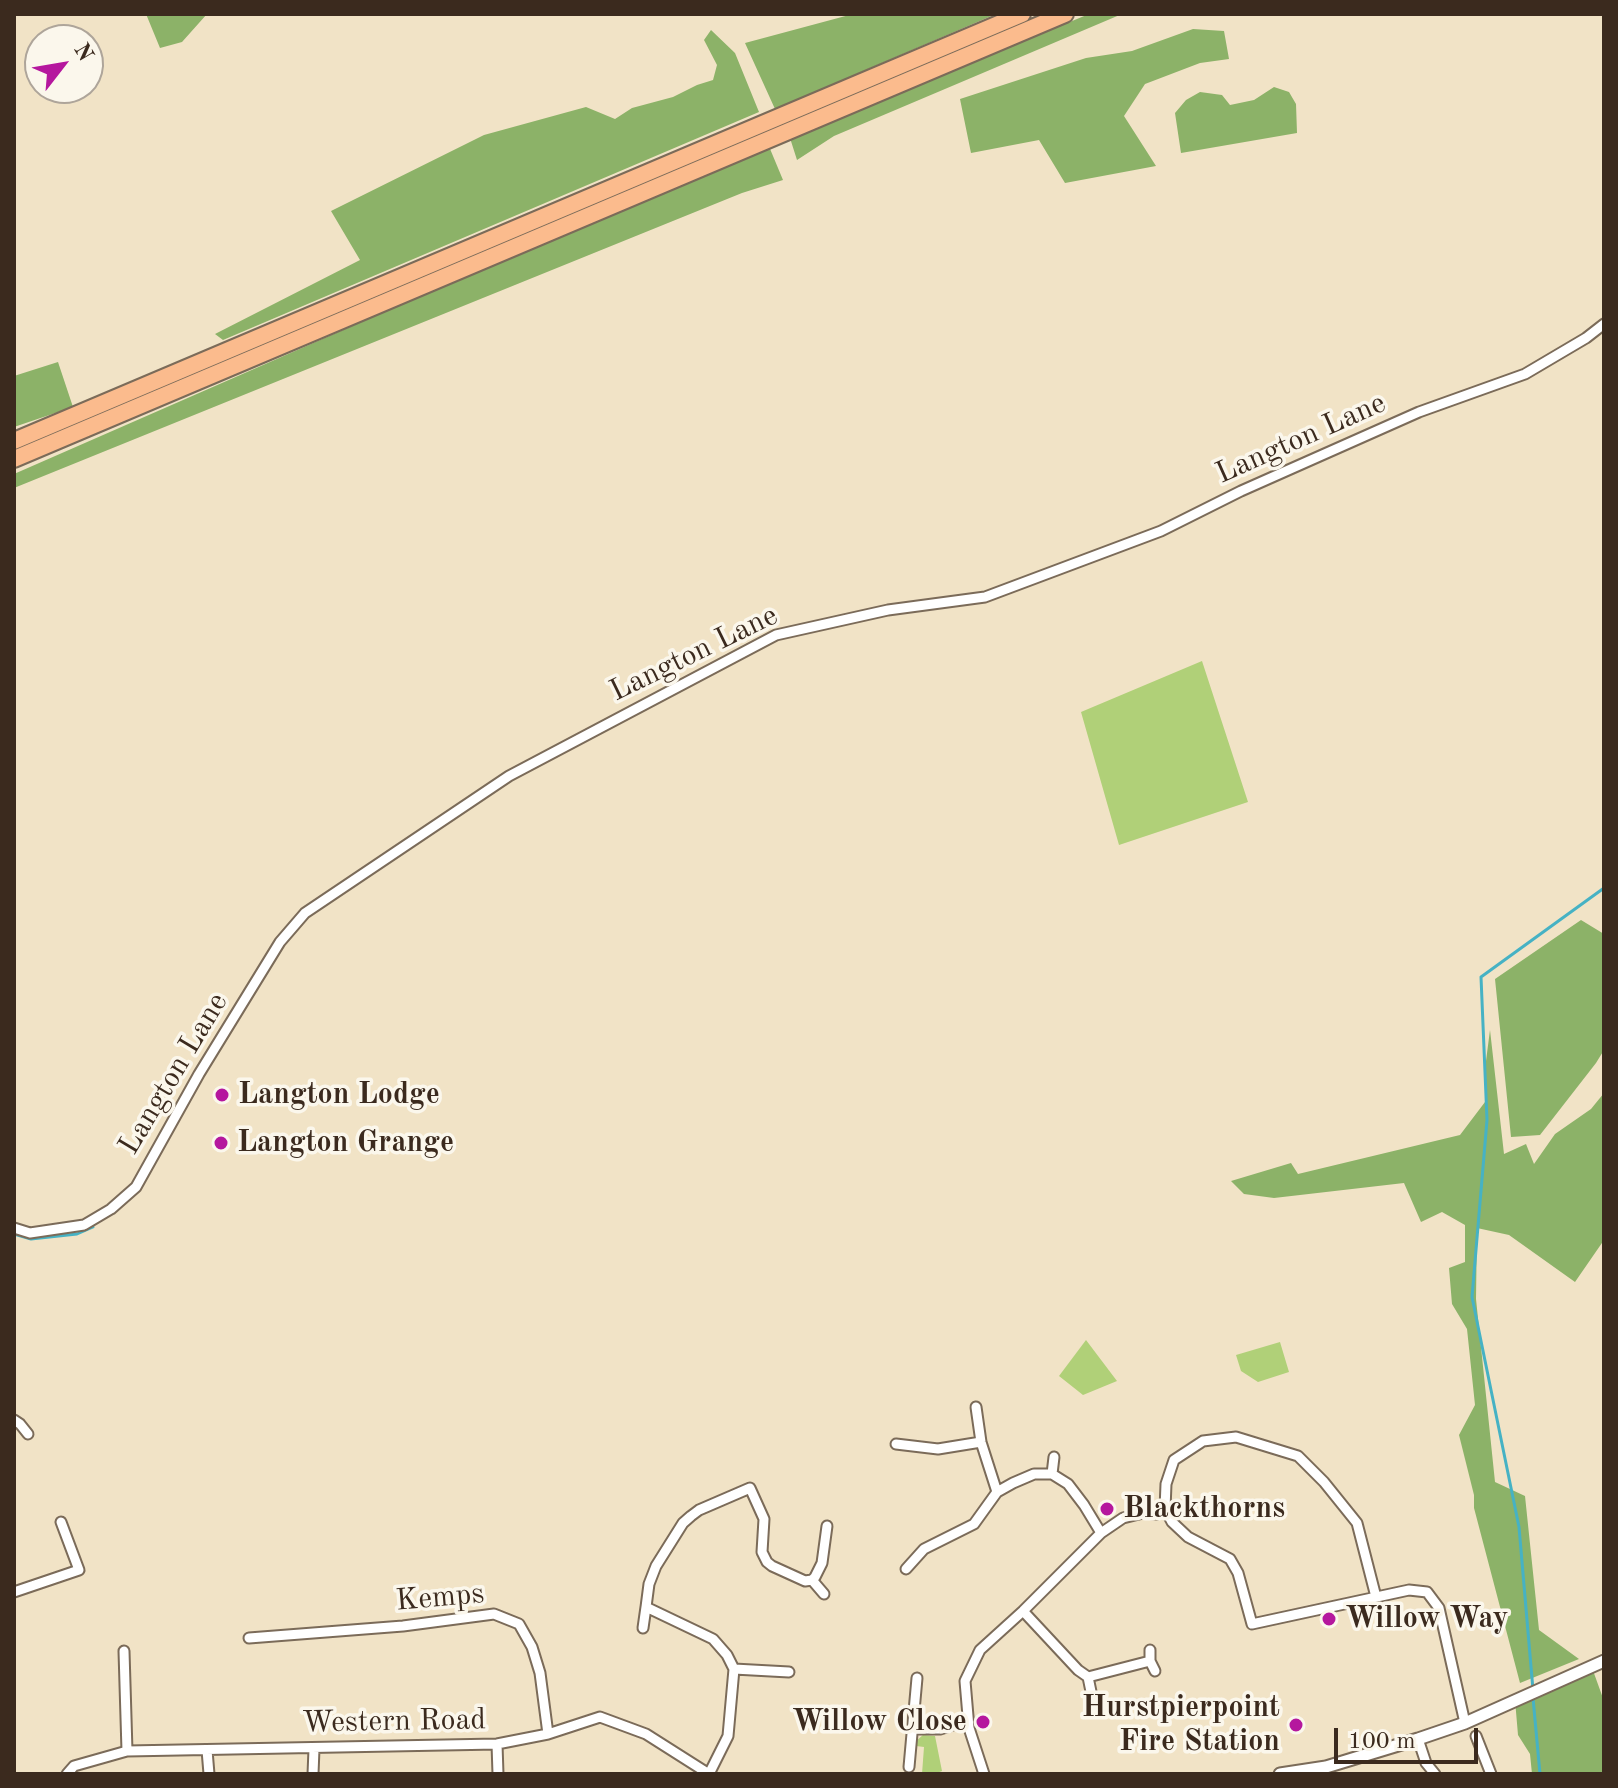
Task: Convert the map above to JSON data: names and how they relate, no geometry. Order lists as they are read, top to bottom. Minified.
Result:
{"streets":{"street":["Langton Lane","Kemps","Western Road"]},"crossings":[["Kemps","Western Road"]],"places":["Langton Lodge","Langton Grange","Blackthorns","Willow Way","Willow Close","Hurstpierpoint Fire Station"],"scale_bar":"100 m","north":"top right"}
